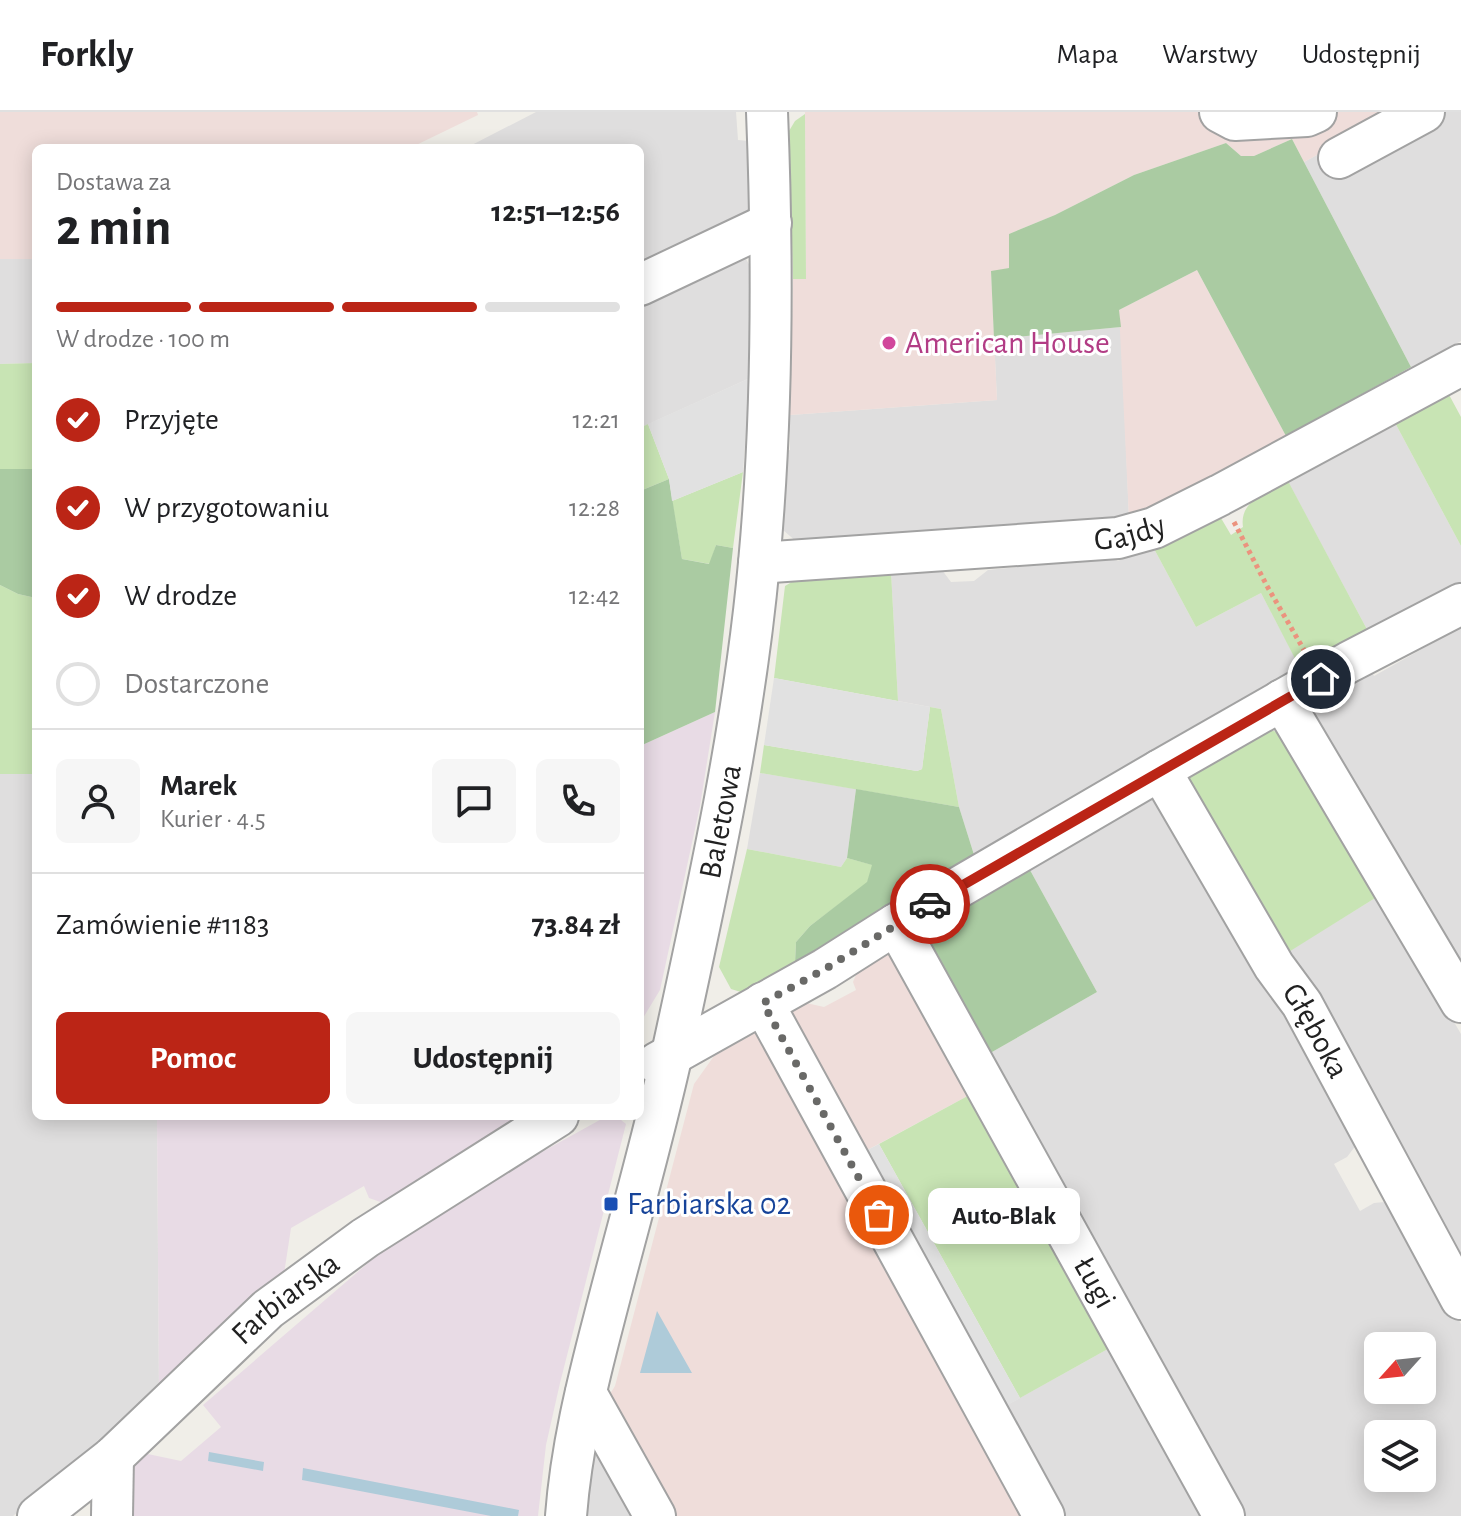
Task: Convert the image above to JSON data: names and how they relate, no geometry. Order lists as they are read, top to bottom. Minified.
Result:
{"streets":{"street":["Gajdy","Baletowa","Głęboka","Ługi","Farbiarska"]},"crossings":[["Gajdy","Baletowa"]],"places":{"other":["American House","Auto-Blak"],"transit":["Farbiarska 02"]},"north":"bottom left","page":{"header":"Forkly","nav":["Mapa","Warstwy","Udostępnij"],"heading":["2 min","Dostawa za","12:51–12:56"],"panel":["Marek","Kurier · 4.5","Zamówienie #1183","73.84 zł"],"bar":"W drodze · 100 m","list":[["Przyjęte","12:21"],["W przygotowaniu","12:28"],["W drodze","12:42"],"Dostarczone"],"buttons":["Pomoc","Udostępnij"],"bubble":"Auto-Blak"}}
